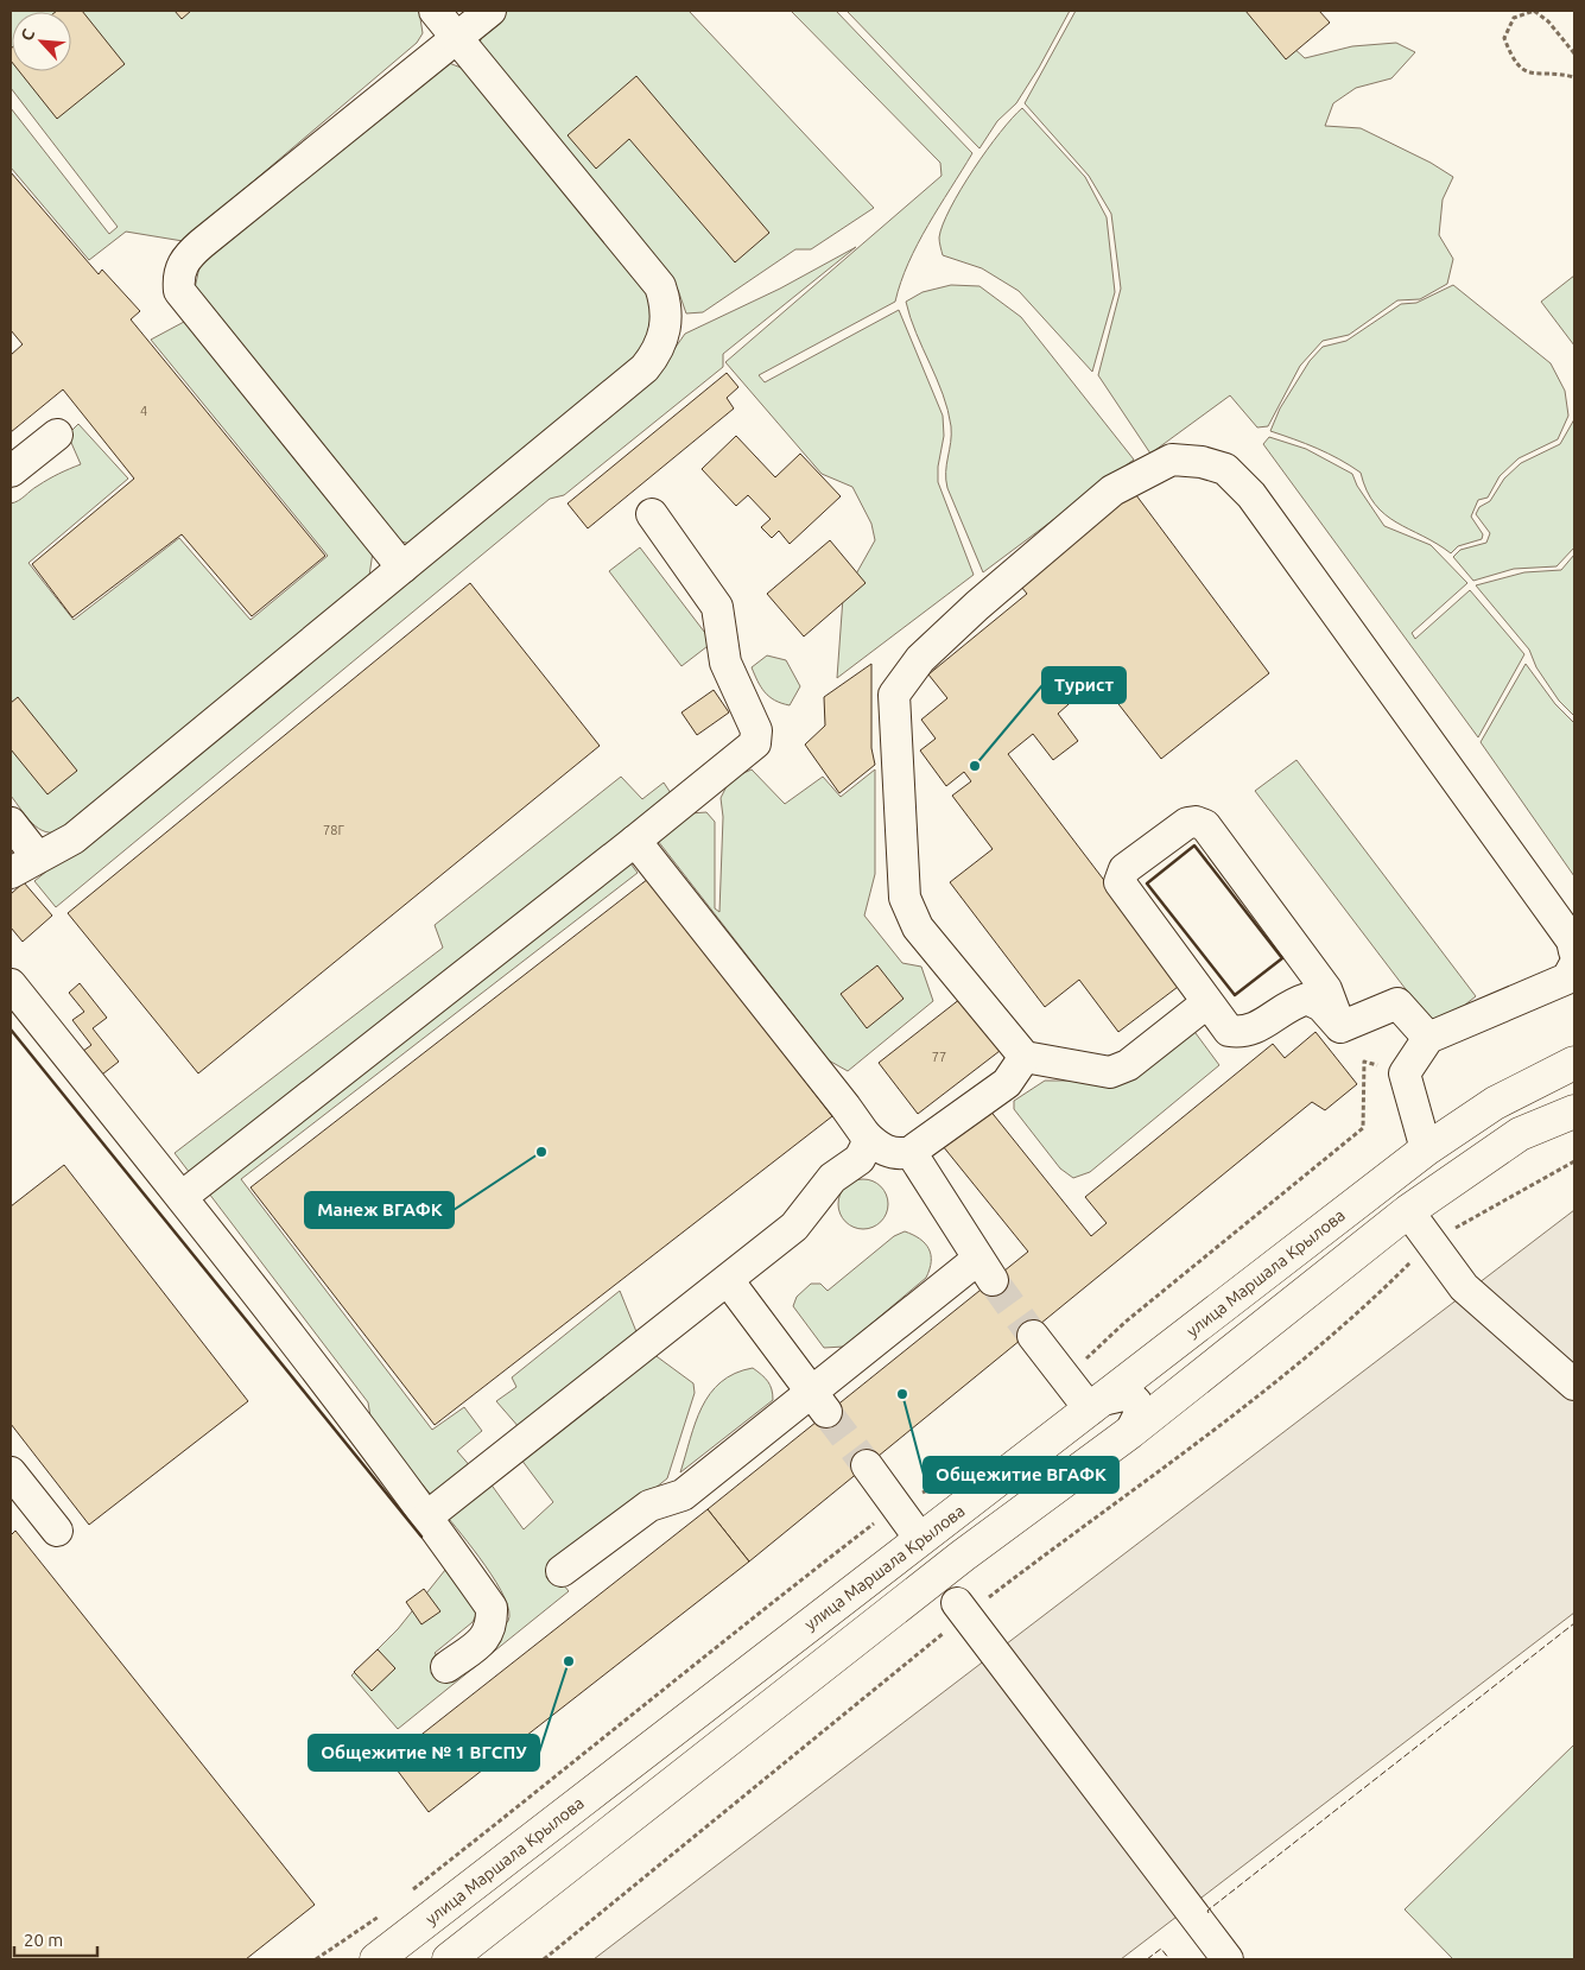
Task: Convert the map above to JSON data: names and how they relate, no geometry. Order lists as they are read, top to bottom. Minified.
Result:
{"streets":{"main road":["улица Маршала Крылова"]},"places":["Турист","Манеж ВГАФК","Общежитие ВГАФК","Общежитие № 1 ВГСПУ"],"house_numbers":["4","78Г","77"],"scale_bar":"20 m","north":"top left"}
